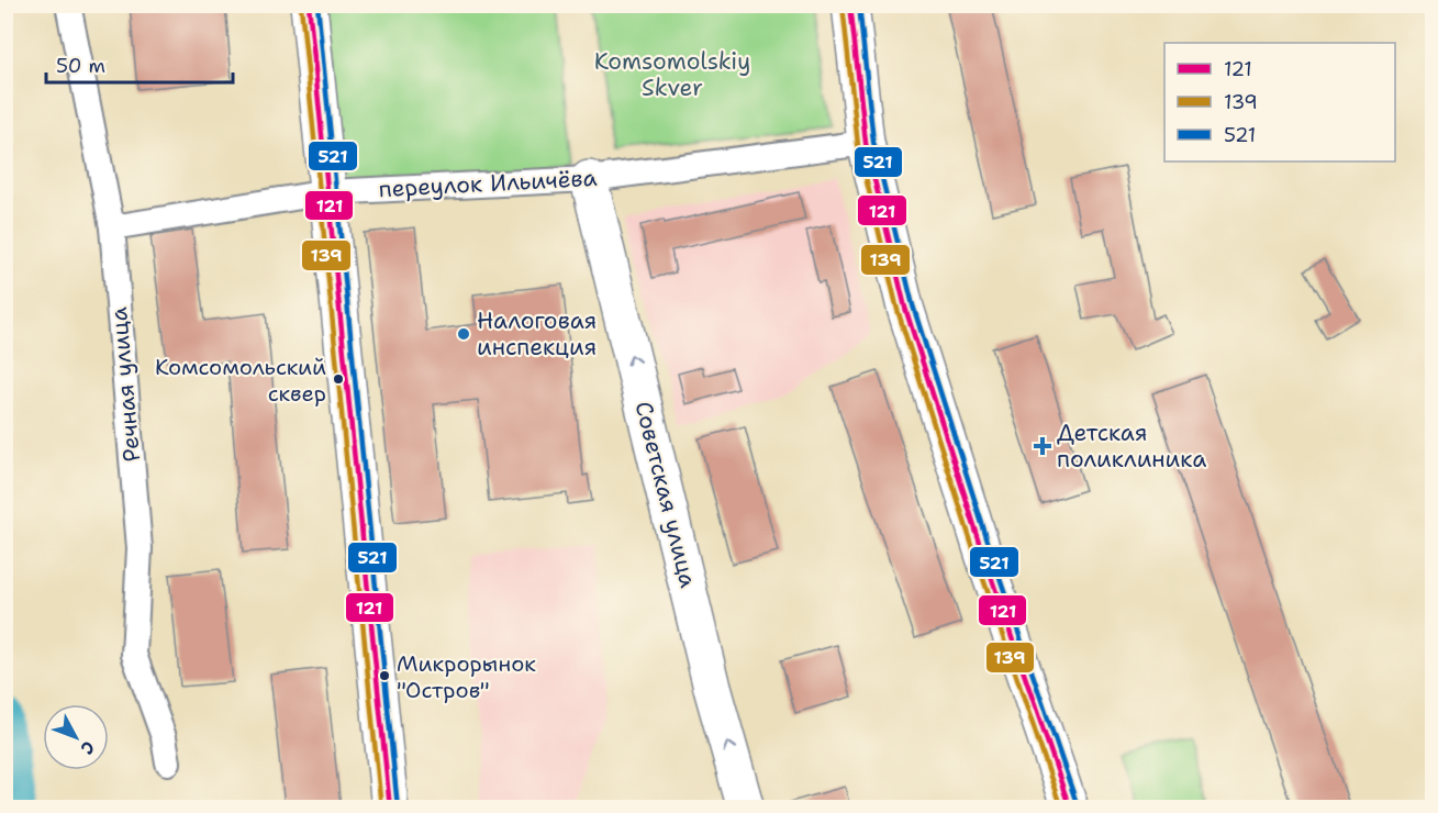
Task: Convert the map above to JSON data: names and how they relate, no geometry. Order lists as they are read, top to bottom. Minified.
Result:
{"streets":{"main road":["Советская улица"],"street":["переулок Ильичёва","Речная улица"]},"crossings":[["переулок Ильичёва","Речная улица"],["переулок Ильичёва","Советская улица"]],"parks":["Komsomolskiy Skver"],"places":{"other":["Налоговая инспекция","Комсомольский сквер","Микрорынок \"Остров\""],"health":["Детская поликлиника"]},"lines":["transit line 121","transit line 521","transit line 139"],"legend":["121","139","521"],"scale_bar":"50 m","north":"bottom right"}
